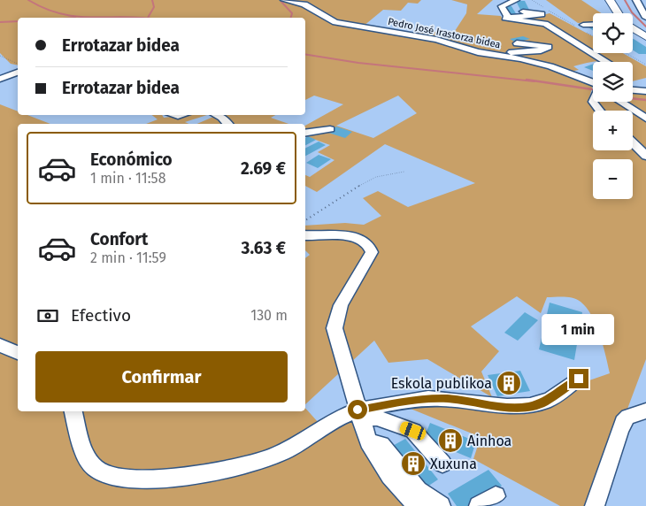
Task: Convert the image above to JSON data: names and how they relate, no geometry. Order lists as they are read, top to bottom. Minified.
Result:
{"streets":{"street":["Pedro José Irastorza bidea"]},"places":{"building":["Eskola publikoa","Ainhoa","Xuxuna"]},"page":{"map_buttons":["+","−"],"banner":["Errotazar bidea","Errotazar bidea"],"list":[{"name":"Económico","note":"1 min · 11:58","value":"2.69 €"},{"name":"Confort","note":"2 min · 11:59","value":"3.63 €"}],"pay":["Efectivo","130 m"],"bubble":"1 min","buttons":"Confirmar"}}
